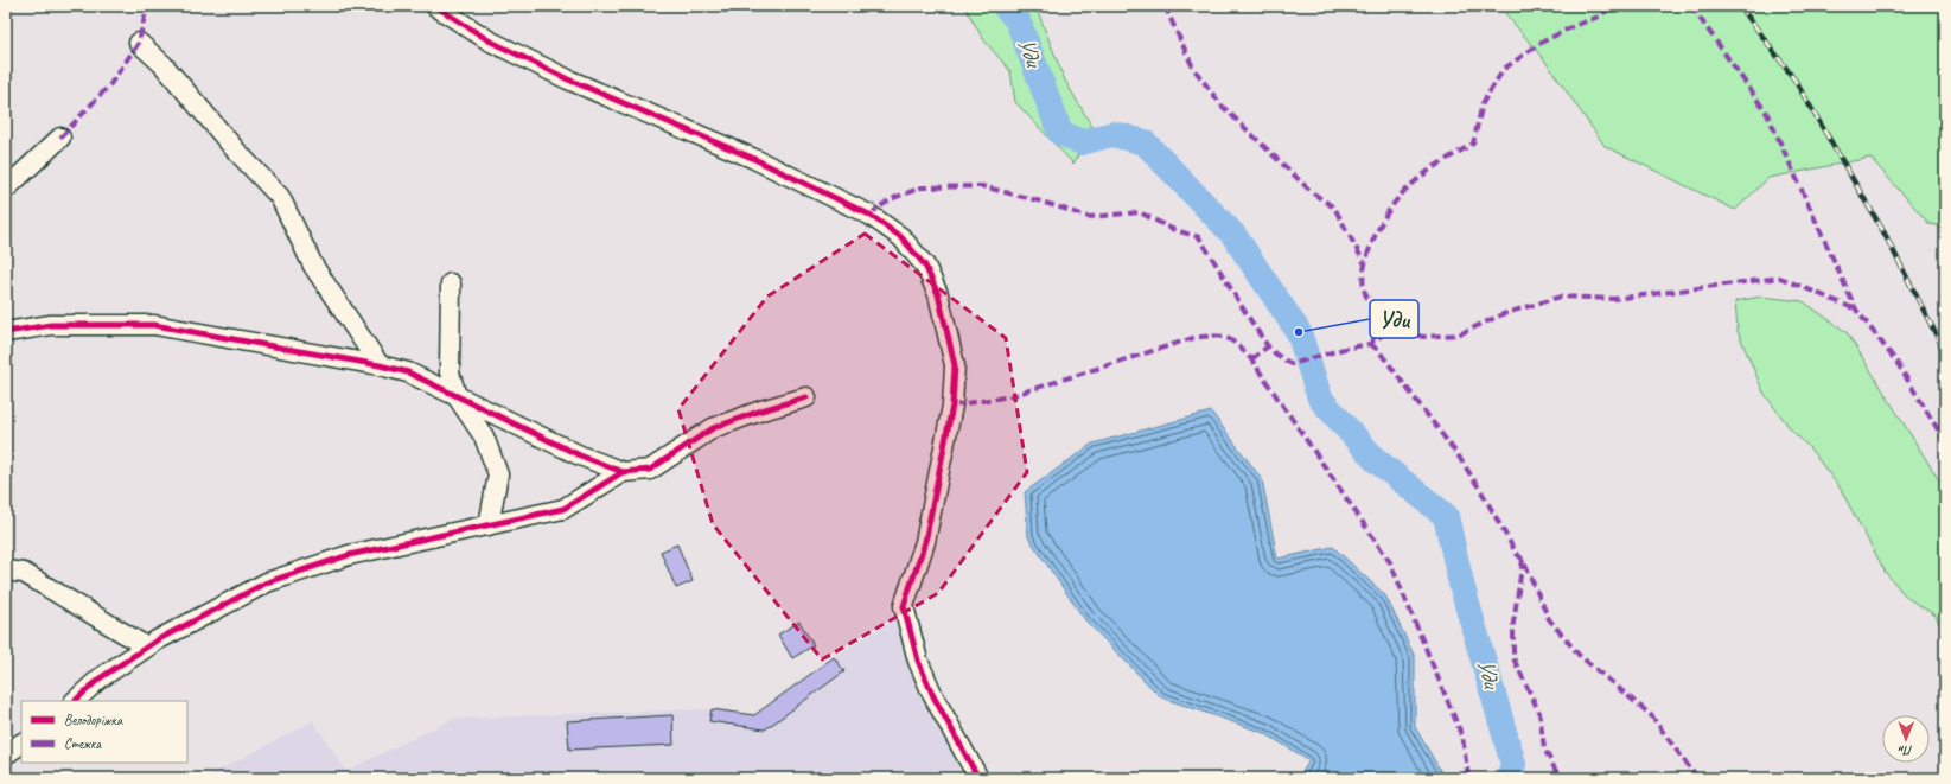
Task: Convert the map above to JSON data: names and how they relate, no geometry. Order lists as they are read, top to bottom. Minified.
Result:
{"water":["Уди"],"places":["Уди"],"legend":["Велодоріжка","Стежка"],"north":"bottom"}
